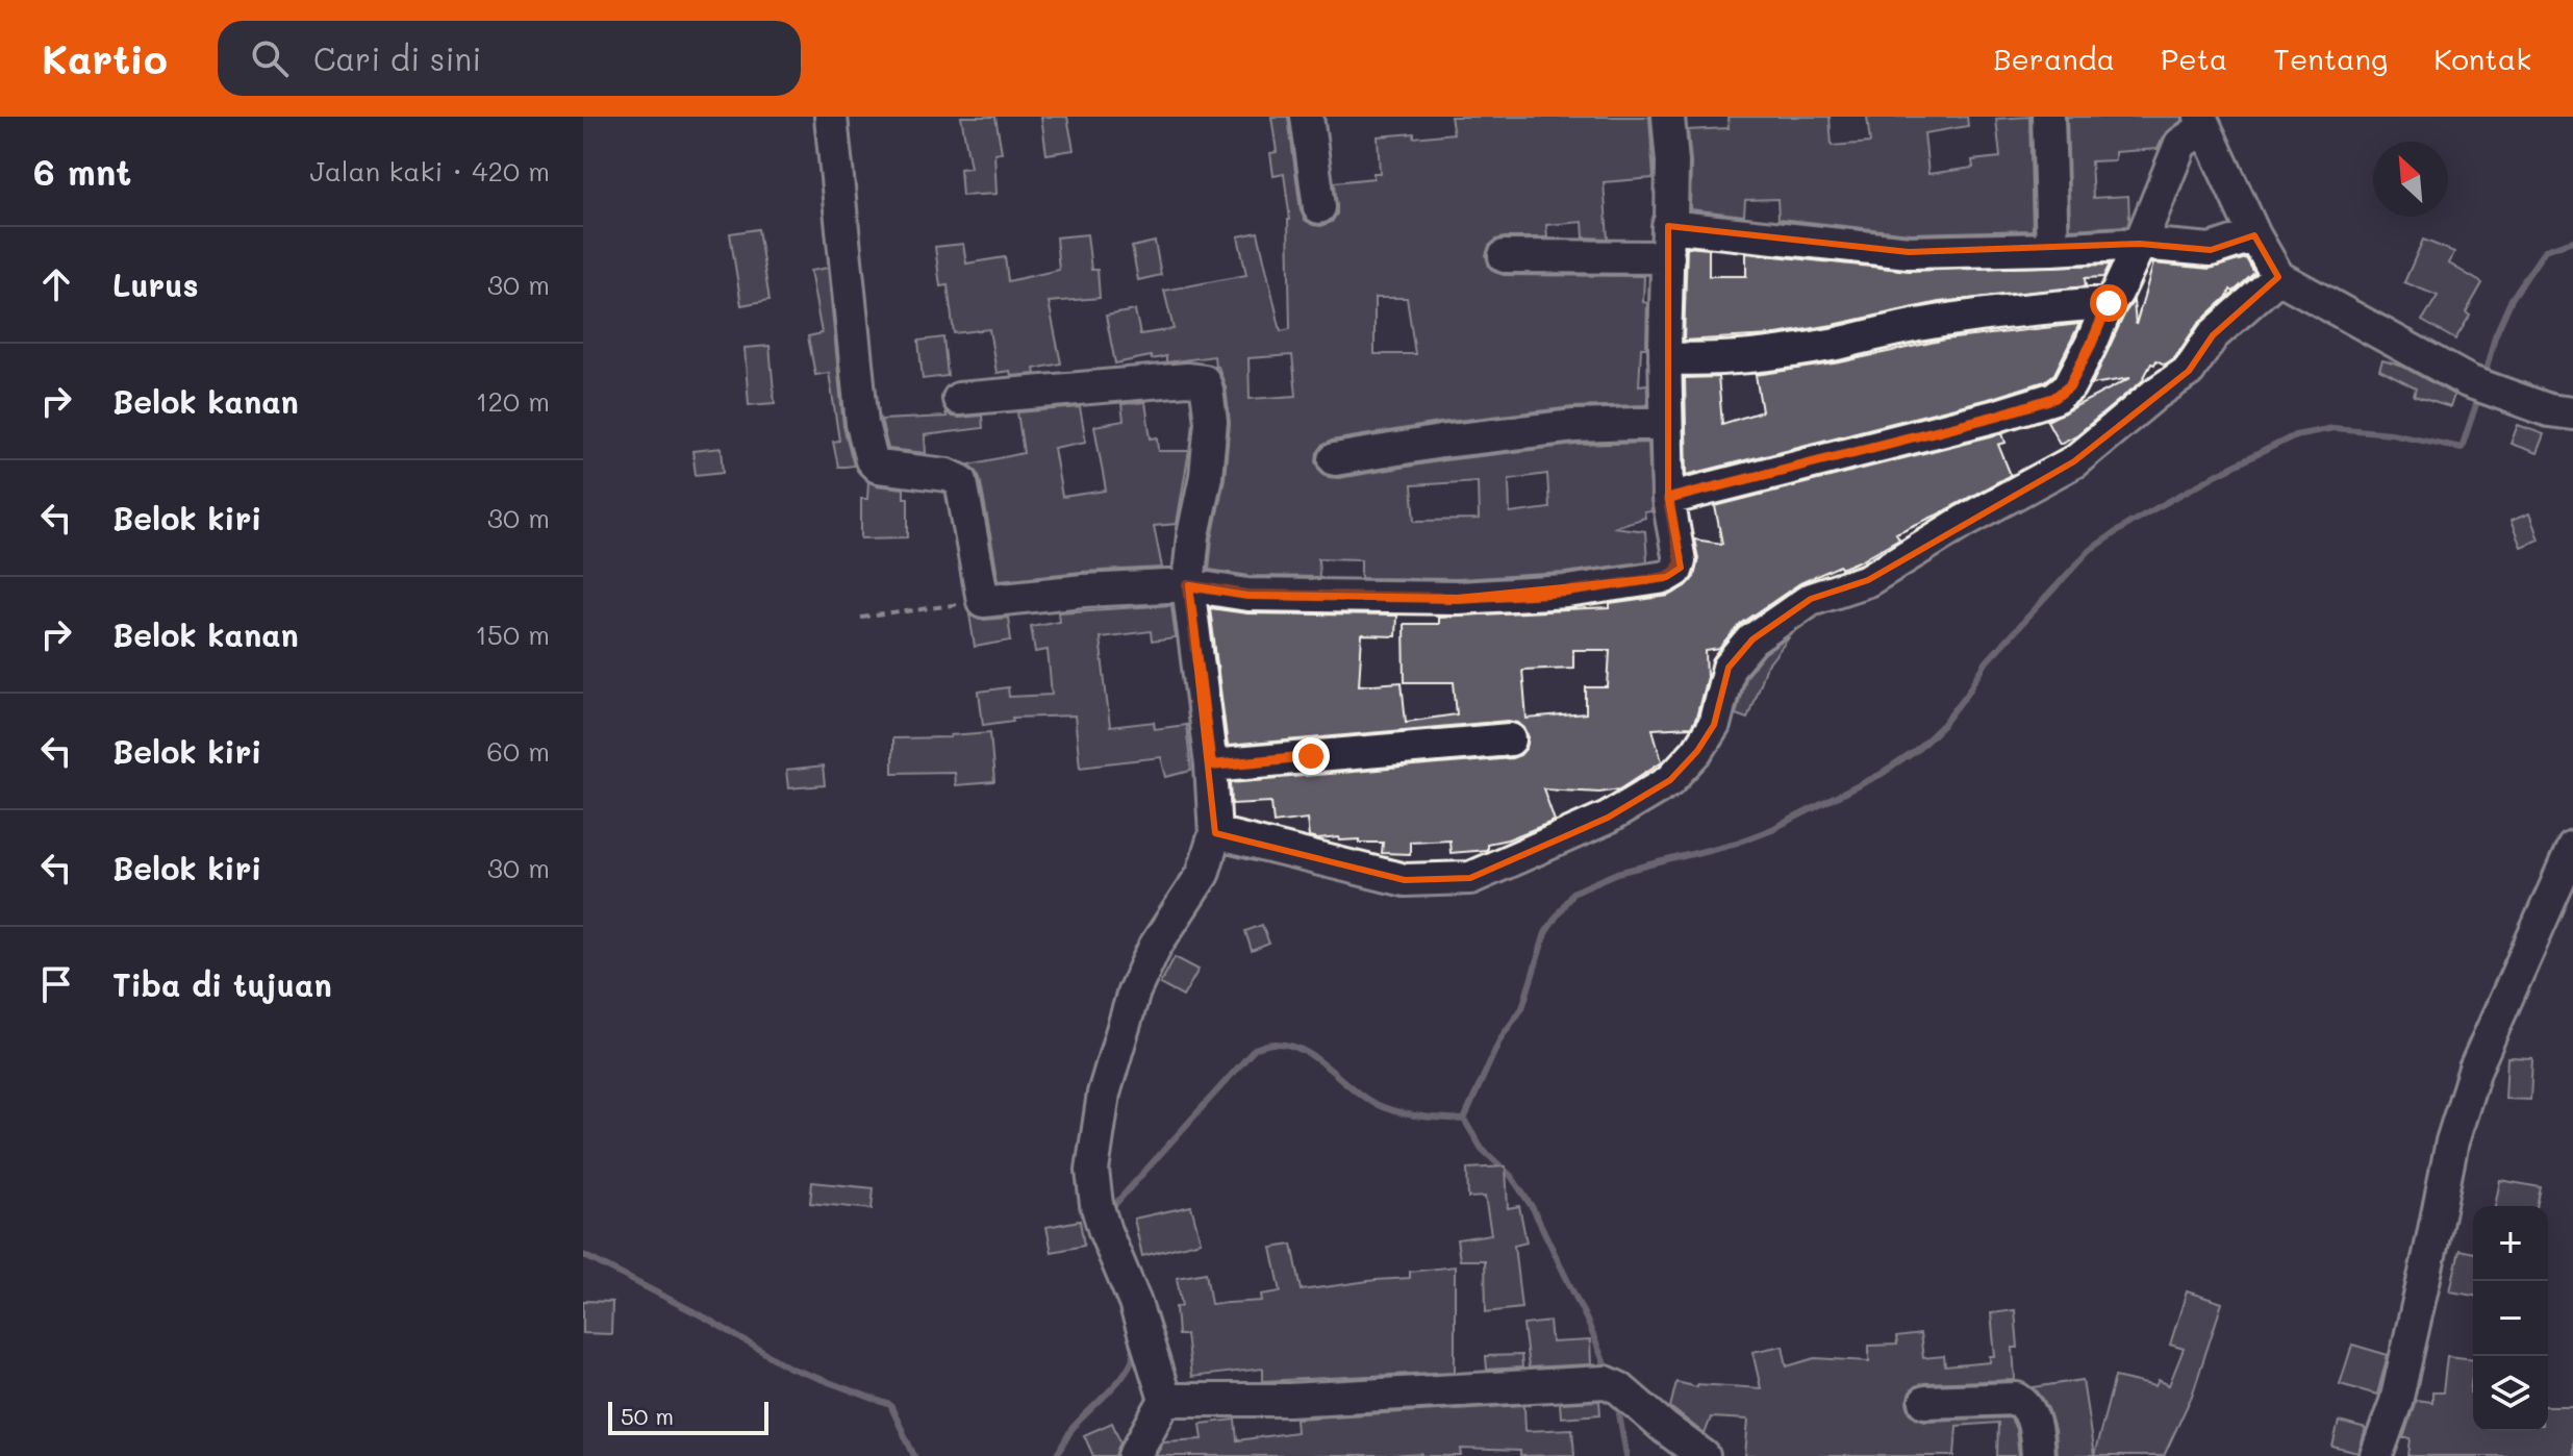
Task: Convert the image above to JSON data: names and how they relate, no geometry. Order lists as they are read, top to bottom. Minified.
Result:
{"scale_bar":"50 m","north":"top left","page":{"header":"Kartio","search":"Cari di sini","nav":["Beranda","Peta","Tentang","Kontak"],"heading":["6 mnt","Jalan kaki · 420 m"],"list":[["Lurus","30 m"],["Belok kanan","120 m"],["Belok kiri","30 m"],["Belok kanan","150 m"],["Belok kiri","60 m"],["Belok kiri","30 m"],"Tiba di tujuan"],"map_buttons":["+","−"],"scale":"50 m"}}
